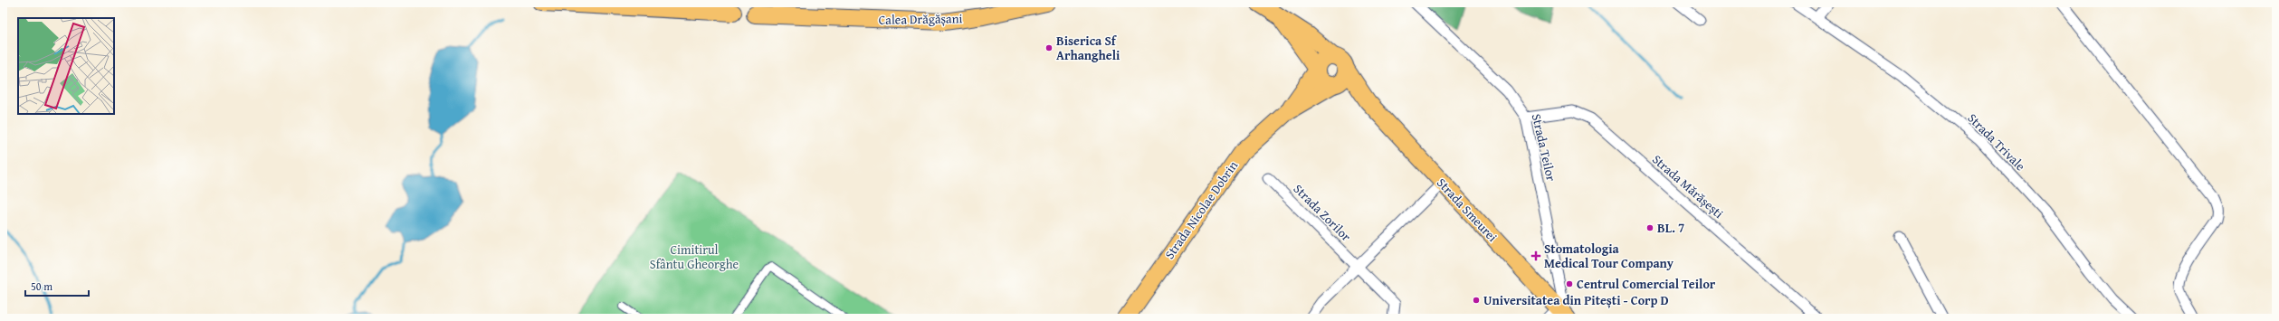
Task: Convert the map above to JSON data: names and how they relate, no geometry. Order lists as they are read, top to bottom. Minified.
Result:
{"streets":{"main road":["Calea Drăgășani","Strada Nicolae Dobrin","Strada Smeurei"],"street":["Strada Trivale","Strada Teilor","Strada Mărășești","Strada Zorilor"]},"crossings":[["Strada Teilor","Strada Mărășești"],["Strada Teilor","Strada Smeurei"],["Strada Nicolae Dobrin","Strada Smeurei"]],"parks":["Cimitirul Sfântu Gheorghe"],"places":{"other":["Biserica Sf Arhangheli","BL. 7","Centrul Comercial Teilor","Universitatea din Pitești - Corp D"],"health":["Stomatologia Medical Tour Company"]},"scale_bar":"50 m"}
